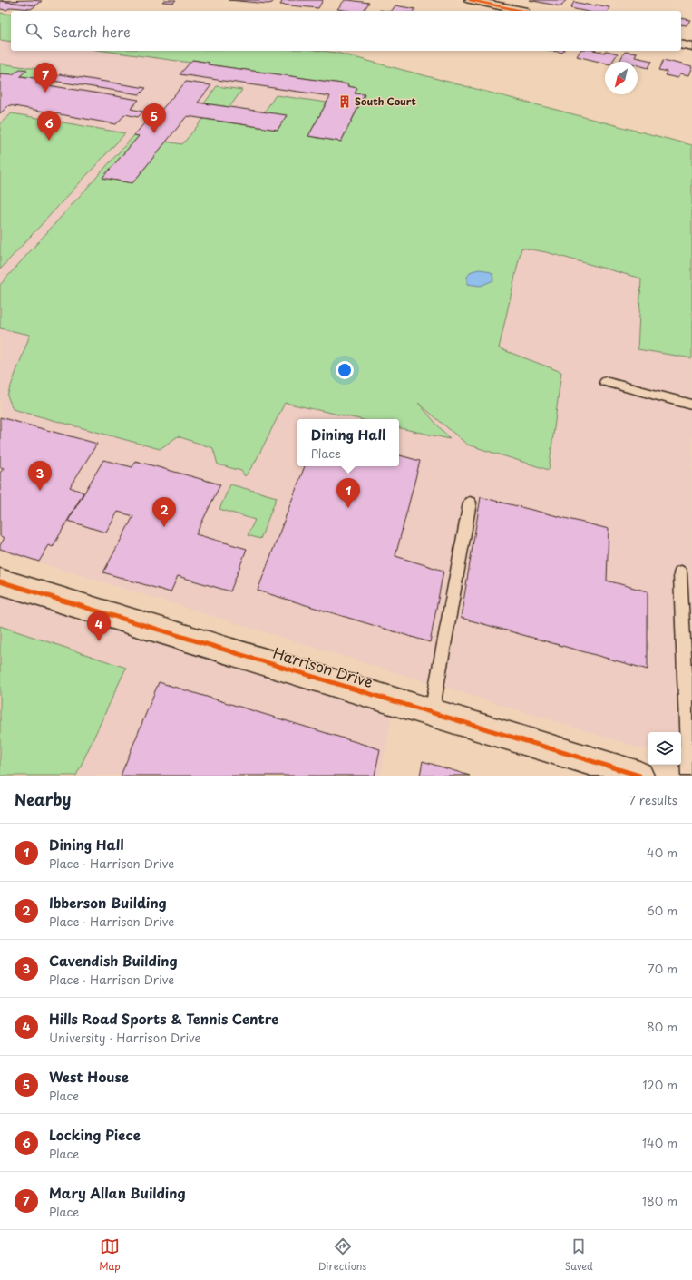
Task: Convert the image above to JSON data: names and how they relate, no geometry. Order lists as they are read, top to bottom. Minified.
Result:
{"streets":{"street":["Harrison Drive"]},"places":{"building":["South Court"]},"north":"bottom left","page":{"search":"Search here","pins":["7","5","6","3","1","2","4"],"popup":["Dining Hall","Place"],"heading":["Nearby","7 results"],"list":[{"mark":"1","name":"Dining Hall","note":"Place · Harrison Drive","value":"40 m"},{"mark":"2","name":"Ibberson Building","note":"Place · Harrison Drive","value":"60 m"},{"mark":"3","name":"Cavendish Building","note":"Place · Harrison Drive","value":"70 m"},{"mark":"4","name":"Hills Road Sports & Tennis Centre","note":"University · Harrison Drive","value":"80 m"},{"mark":"5","name":"West House","note":"Place","value":"120 m"},{"mark":"6","name":"Locking Piece","note":"Place","value":"140 m"},{"mark":"7","name":"Mary Allan Building","note":"Place","value":"180 m"}],"nav":["Map","Directions","Saved"]}}
